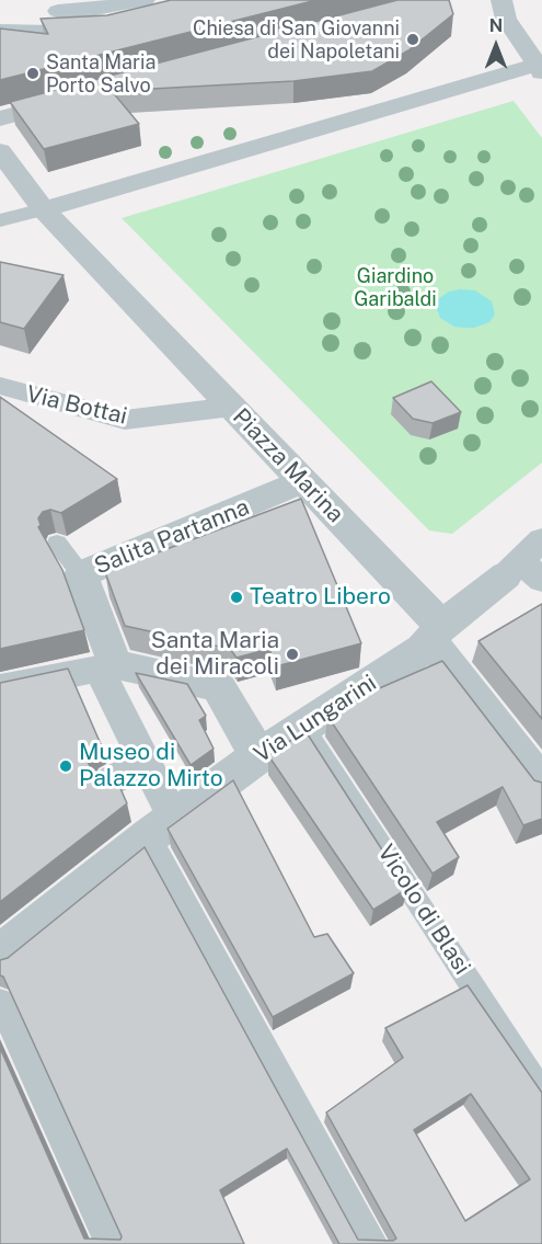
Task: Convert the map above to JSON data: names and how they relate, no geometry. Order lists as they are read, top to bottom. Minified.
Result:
{"streets":{"street":["Via Bottai","Piazza Marina","Salita Partanna","Via Lungarini"],"lane":["Vicolo di Blasi"]},"crossings":[["Via Bottai","Piazza Marina"],["Piazza Marina","Salita Partanna"],["Piazza Marina","Via Lungarini"],["Via Lungarini","Vicolo di Blasi"]],"parks":["Giardino Garibaldi"],"places":["Chiesa di San Giovanni dei Napoletani","Santa Maria Porto Salvo","Teatro Libero","Santa Maria dei Miracoli","Museo di Palazzo Mirto"],"north":"top"}
